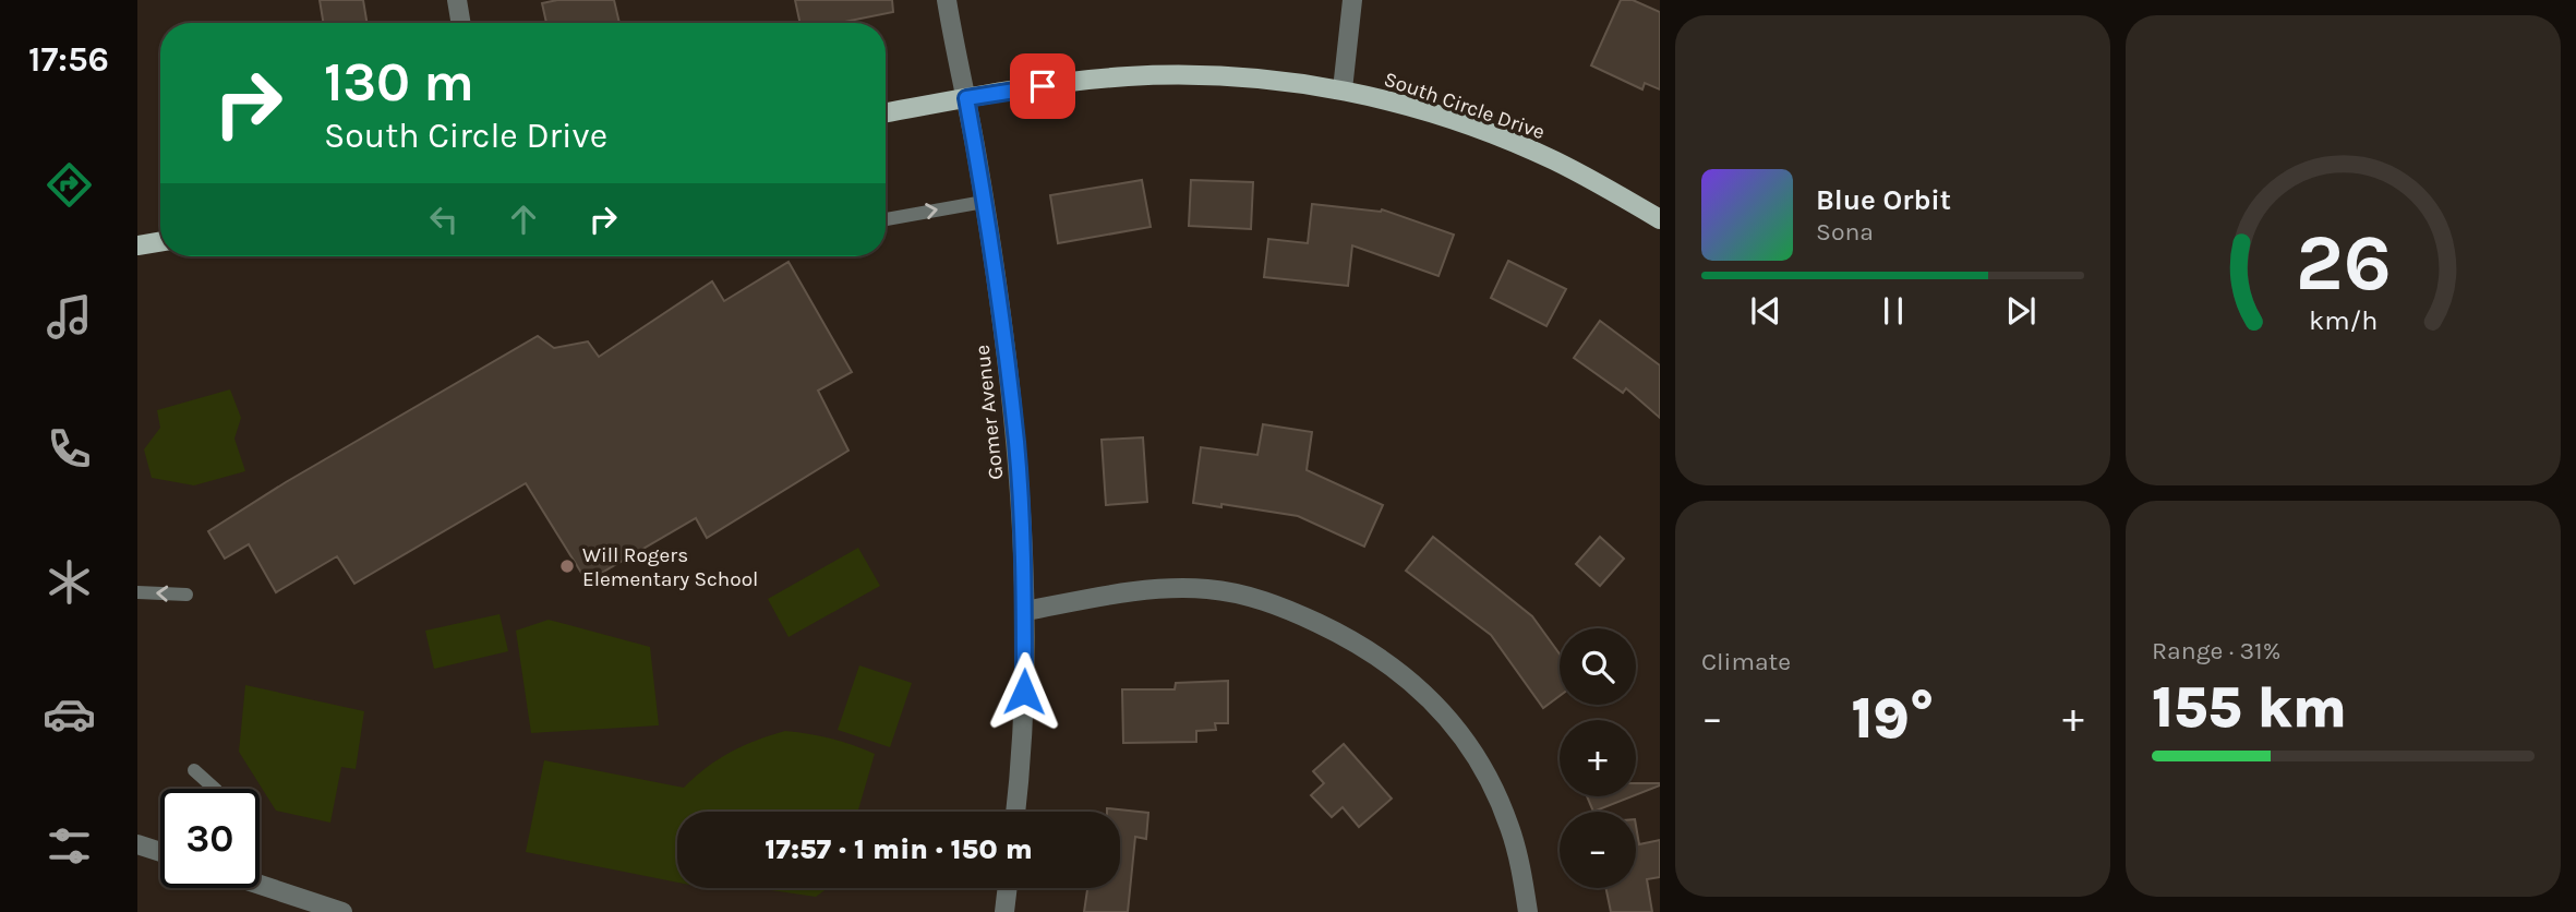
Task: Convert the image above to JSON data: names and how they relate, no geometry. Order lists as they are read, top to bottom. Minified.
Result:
{"streets":{"main road":["South Circle Drive"],"street":["Gomer Avenue"]},"crossings":[["South Circle Drive","Gomer Avenue"]],"places":["Will Rogers Elementary School"],"page":{"tabs":"17:56","turn":["130 m","South Circle Drive"],"song":["Blue Orbit","Sona"],"tile":["Climate",["Range · 31%","155 km"]],"map_buttons":["+","−"],"heat":["−","19°","+"],"limit":"30","trip":"17:57 · 1 min · 150 m","gauge":["26","km/h"]}}
